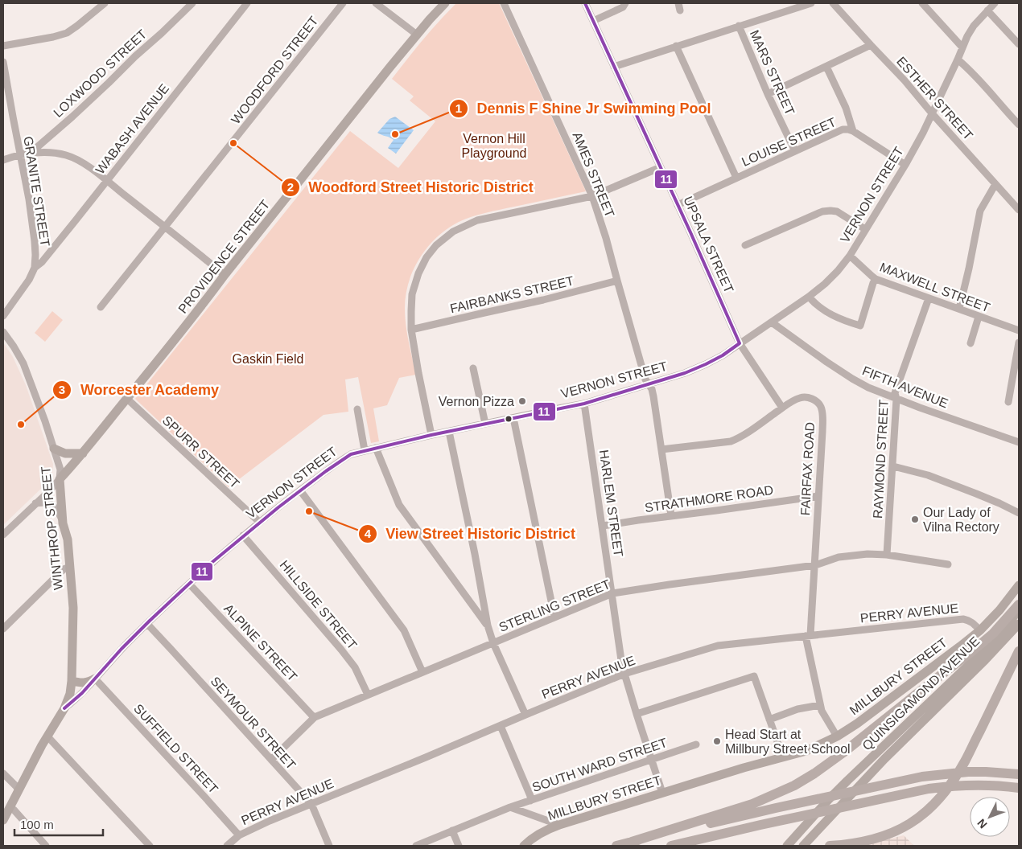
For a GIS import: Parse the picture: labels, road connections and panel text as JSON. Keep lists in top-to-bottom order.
{
  "streets": {
    "main road": [
      "PROVIDENCE STREET",
      "WINTHROP STREET",
      "MILLBURY STREET",
      "QUINSIGAMOND AVENUE"
    ],
    "street": [
      "WOODFORD STREET",
      "MARS STREET",
      "LOXWOOD STREET",
      "ESTHER STREET",
      "WABASH AVENUE",
      "LOUISE STREET",
      "AMES STREET",
      "GRANITE STREET",
      "VERNON STREET",
      "UPSALA STREET",
      "MAXWELL STREET",
      "FAIRBANKS STREET",
      "FIFTH AVENUE",
      "SPURR STREET",
      "RAYMOND STREET",
      "FAIRFAX ROAD",
      "STRATHMORE ROAD",
      "HARLEM STREET",
      "HILLSIDE STREET",
      "STERLING STREET",
      "PERRY AVENUE",
      "ALPINE STREET",
      "SEYMOUR STREET",
      "SUFFIELD STREET",
      "SOUTH WARD STREET"
    ]
  },
  "crossings": [
    ["MARS STREET", "LOUISE STREET"],
    ["LOXWOOD STREET", "GRANITE STREET"],
    ["ESTHER STREET", "VERNON STREET"],
    ["WABASH AVENUE", "GRANITE STREET"],
    ["LOUISE STREET", "VERNON STREET"],
    ["LOUISE STREET", "UPSALA STREET"],
    ["AMES STREET", "VERNON STREET"],
    ["AMES STREET", "FAIRBANKS STREET"],
    ["AMES STREET", "FAIRFAX ROAD"],
    ["AMES STREET", "STRATHMORE ROAD"],
    ["VERNON STREET", "UPSALA STREET"],
    ["VERNON STREET", "MAXWELL STREET"],
    ["VERNON STREET", "FIFTH AVENUE"],
    ["VERNON STREET", "SPURR STREET"],
    ["VERNON STREET", "HARLEM STREET"],
    ["VERNON STREET", "WINTHROP STREET"],
    ["VERNON STREET", "HILLSIDE STREET"],
    ["VERNON STREET", "ALPINE STREET"],
    ["VERNON STREET", "SEYMOUR STREET"],
    ["VERNON STREET", "SUFFIELD STREET"],
    ["UPSALA STREET", "FAIRFAX ROAD"],
    ["PROVIDENCE STREET", "SPURR STREET"],
    ["PROVIDENCE STREET", "WINTHROP STREET"],
    ["MAXWELL STREET", "RAYMOND STREET"],
    ["FIFTH AVENUE", "RAYMOND STREET"],
    ["RAYMOND STREET", "STERLING STREET"],
    ["FAIRFAX ROAD", "STRATHMORE ROAD"],
    ["FAIRFAX ROAD", "STERLING STREET"],
    ["FAIRFAX ROAD", "PERRY AVENUE"],
    ["FAIRFAX ROAD", "MILLBURY STREET"],
    ["STRATHMORE ROAD", "HARLEM STREET"],
    ["HARLEM STREET", "STERLING STREET"],
    ["HARLEM STREET", "PERRY AVENUE"],
    ["HARLEM STREET", "MILLBURY STREET"],
    ["HARLEM STREET", "SOUTH WARD STREET"],
    ["HILLSIDE STREET", "STERLING STREET"],
    ["STERLING STREET", "ALPINE STREET"],
    ["STERLING STREET", "SEYMOUR STREET"],
    ["PERRY AVENUE", "MILLBURY STREET"],
    ["PERRY AVENUE", "SEYMOUR STREET"],
    ["PERRY AVENUE", "SUFFIELD STREET"]
  ],
  "parks": ["Vernon Hill Playground", "Gaskin Field"],
  "places": [
    "Dennis F Shine Jr Swimming Pool",
    "Woodford Street Historic District",
    "Vernon Pizza",
    "Worcester Academy",
    "View Street Historic District",
    "Our Lady of Vilna Rectory",
    "Head Start at Millbury Street School"
  ],
  "lines": ["transit line 11"],
  "scale_bar": "100 m",
  "north": "bottom left"
}
